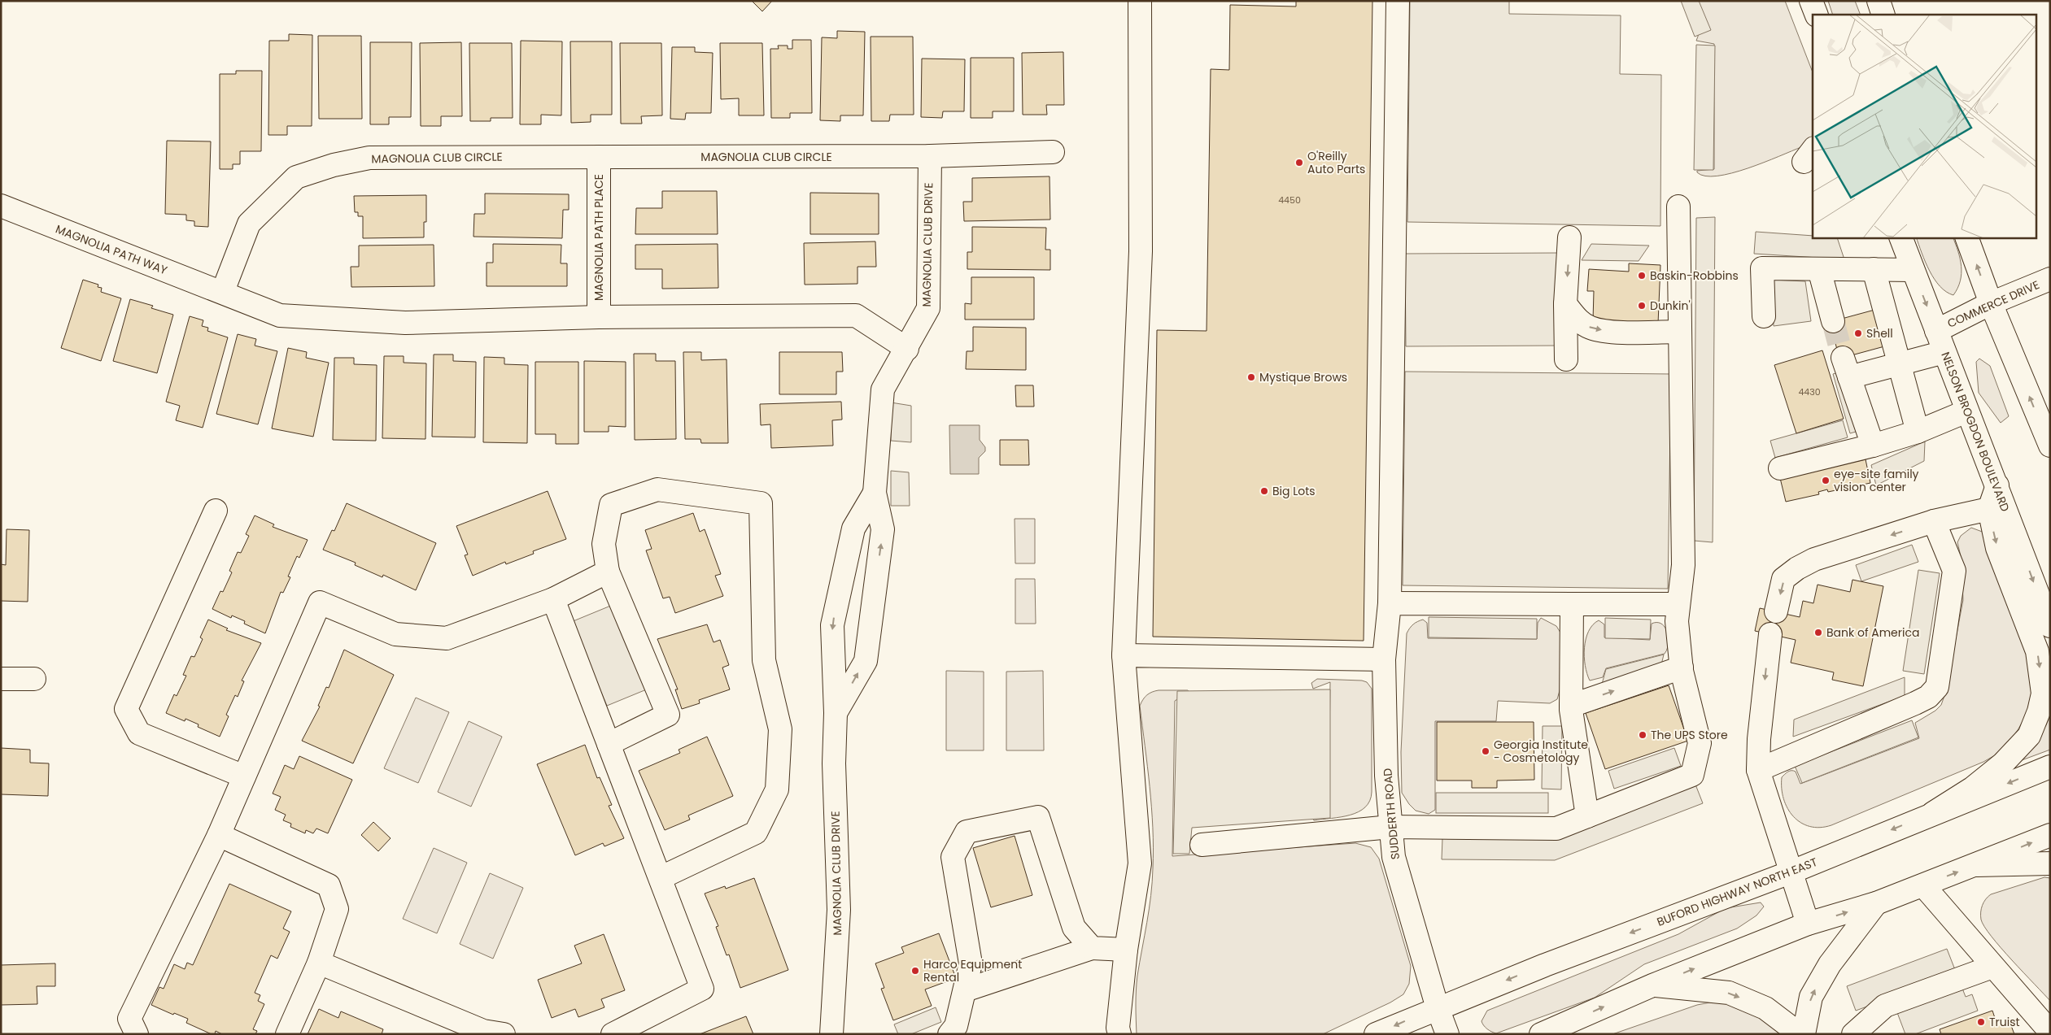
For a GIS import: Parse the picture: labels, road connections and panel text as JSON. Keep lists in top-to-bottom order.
{
  "streets": {
    "main road": [
      "MAGNOLIA CLUB CIRCLE",
      "MAGNOLIA PATH PLACE",
      "MAGNOLIA CLUB DRIVE",
      "MAGNOLIA PATH WAY",
      "COMMERCE DRIVE",
      "NELSON BROGDON BOULEVARD",
      "SUDDERTH ROAD",
      "BUFORD HIGHWAY NORTH EAST"
    ]
  },
  "crossings": [
    ["MAGNOLIA CLUB CIRCLE", "MAGNOLIA PATH PLACE"],
    ["MAGNOLIA CLUB CIRCLE", "MAGNOLIA CLUB DRIVE"],
    ["MAGNOLIA CLUB CIRCLE", "MAGNOLIA PATH WAY"],
    ["COMMERCE DRIVE", "NELSON BROGDON BOULEVARD"],
    ["SUDDERTH ROAD", "BUFORD HIGHWAY NORTH EAST"]
  ],
  "places": [
    "O'Reilly Auto Parts",
    "Baskin-Robbins",
    "Dunkin'",
    "Shell",
    "Mystique Brows",
    "eye-site family vision center",
    "Big Lots",
    "Bank of America",
    "The UPS Store",
    "Georgia Institute - Cosmetology",
    "Harco Equipment Rental",
    "Truist"
  ],
  "house_numbers": ["4450", "4430"]
}
